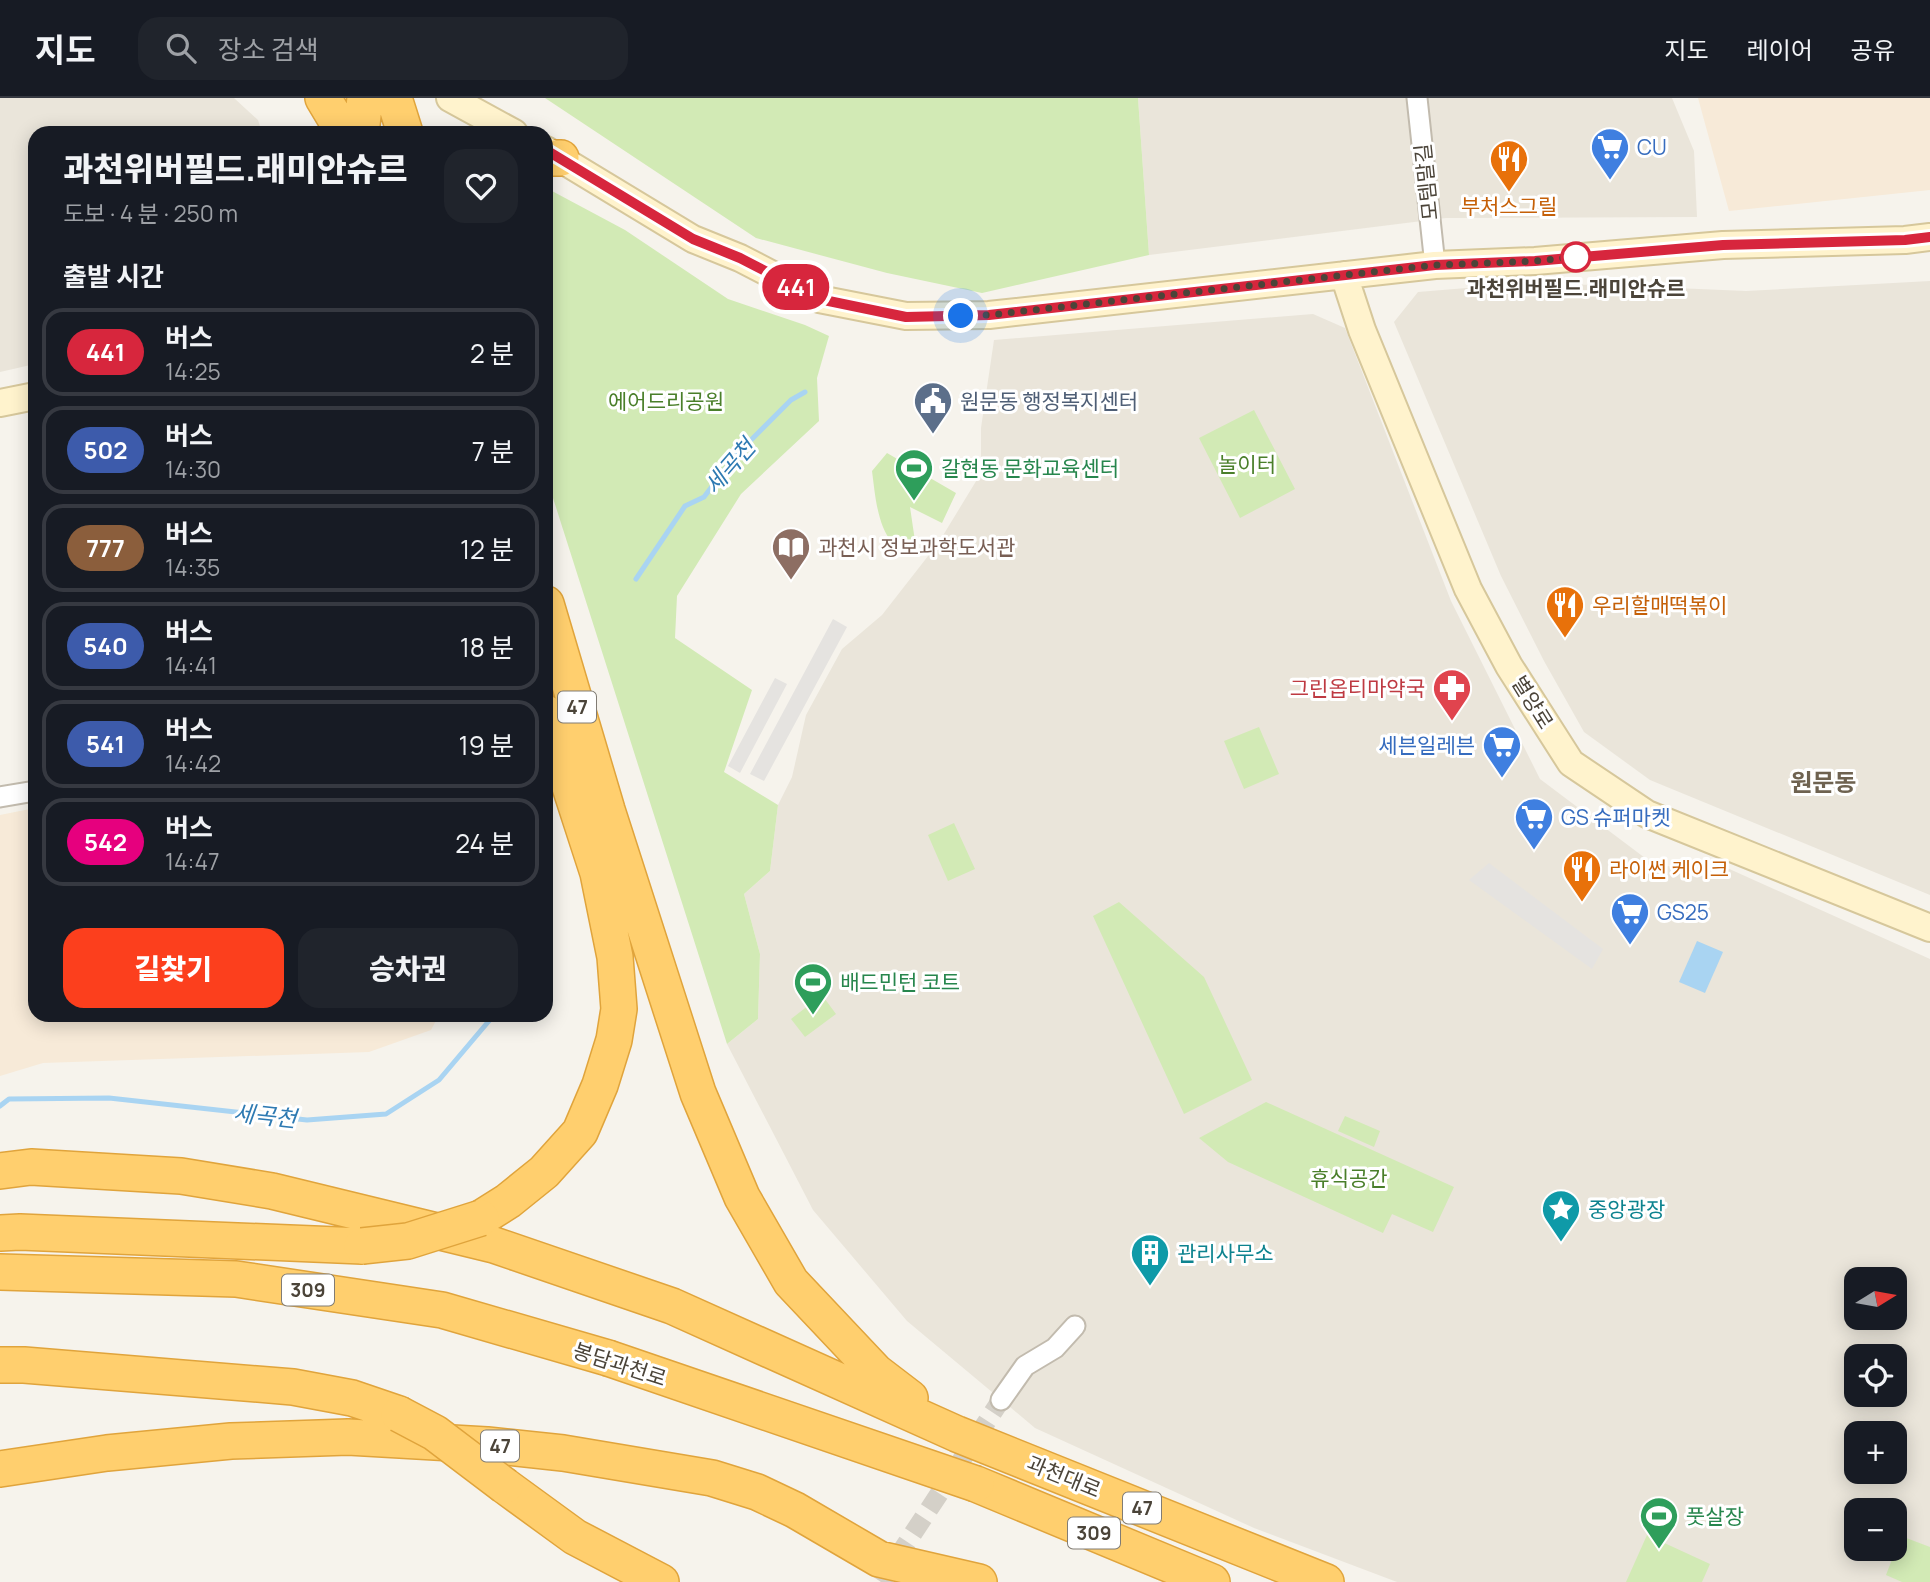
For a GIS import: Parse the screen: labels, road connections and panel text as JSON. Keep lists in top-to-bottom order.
{
  "streets": {
    "highway": [
      "47",
      "309",
      "봉담과천로",
      "과천대로"
    ],
    "street": ["모템말길", "별양로"]
  },
  "crossings": [
    ["47", "과천대로"]
  ],
  "districts": ["원문동"],
  "water": ["세곡천"],
  "parks": ["에어드리공원", "놀이터", "휴식공간"],
  "places": {
    "supermarket": [
      "CU",
      "세븐일레븐",
      "GS 슈퍼마켓",
      "GS25"
    ],
    "restaurant": ["부처스그릴", "우리할매떡볶이", "라이썬 케이크"],
    "other": ["과천위버필드.래미안슈르"],
    "public building": ["원문동 행정복지센터"],
    "sports": ["갈현동 문화교육센터", "배드민턴 코트", "풋살장"],
    "library": ["과천시 정보과학도서관"],
    "pharmacy": ["그린옵티마약국"],
    "place": ["중앙광장"],
    "building": ["관리사무소"]
  },
  "lines": ["bus line 441"],
  "north": "right",
  "page": {
    "header": "지도",
    "search": "장소 검색",
    "nav": ["지도", "레이어", "공유"],
    "on_map": "441",
    "heading": [
      ["과천위버필드.래미안슈르", "도보 · 4 분 · 250 m"],
      "출발 시간"
    ],
    "list": [
      {
        "mark": "441",
        "name": "버스",
        "note": "14:25",
        "value": "2 분"
      },
      {
        "mark": "502",
        "name": "버스",
        "note": "14:30",
        "value": "7 분"
      },
      {
        "mark": "777",
        "name": "버스",
        "note": "14:35",
        "value": "12 분"
      },
      {
        "mark": "540",
        "name": "버스",
        "note": "14:41",
        "value": "18 분"
      },
      {
        "mark": "541",
        "name": "버스",
        "note": "14:42",
        "value": "19 분"
      },
      {
        "mark": "542",
        "name": "버스",
        "note": "14:47",
        "value": "24 분"
      }
    ],
    "buttons": ["길찾기", "승차권"],
    "map_buttons": ["+", "−"]
  }
}
